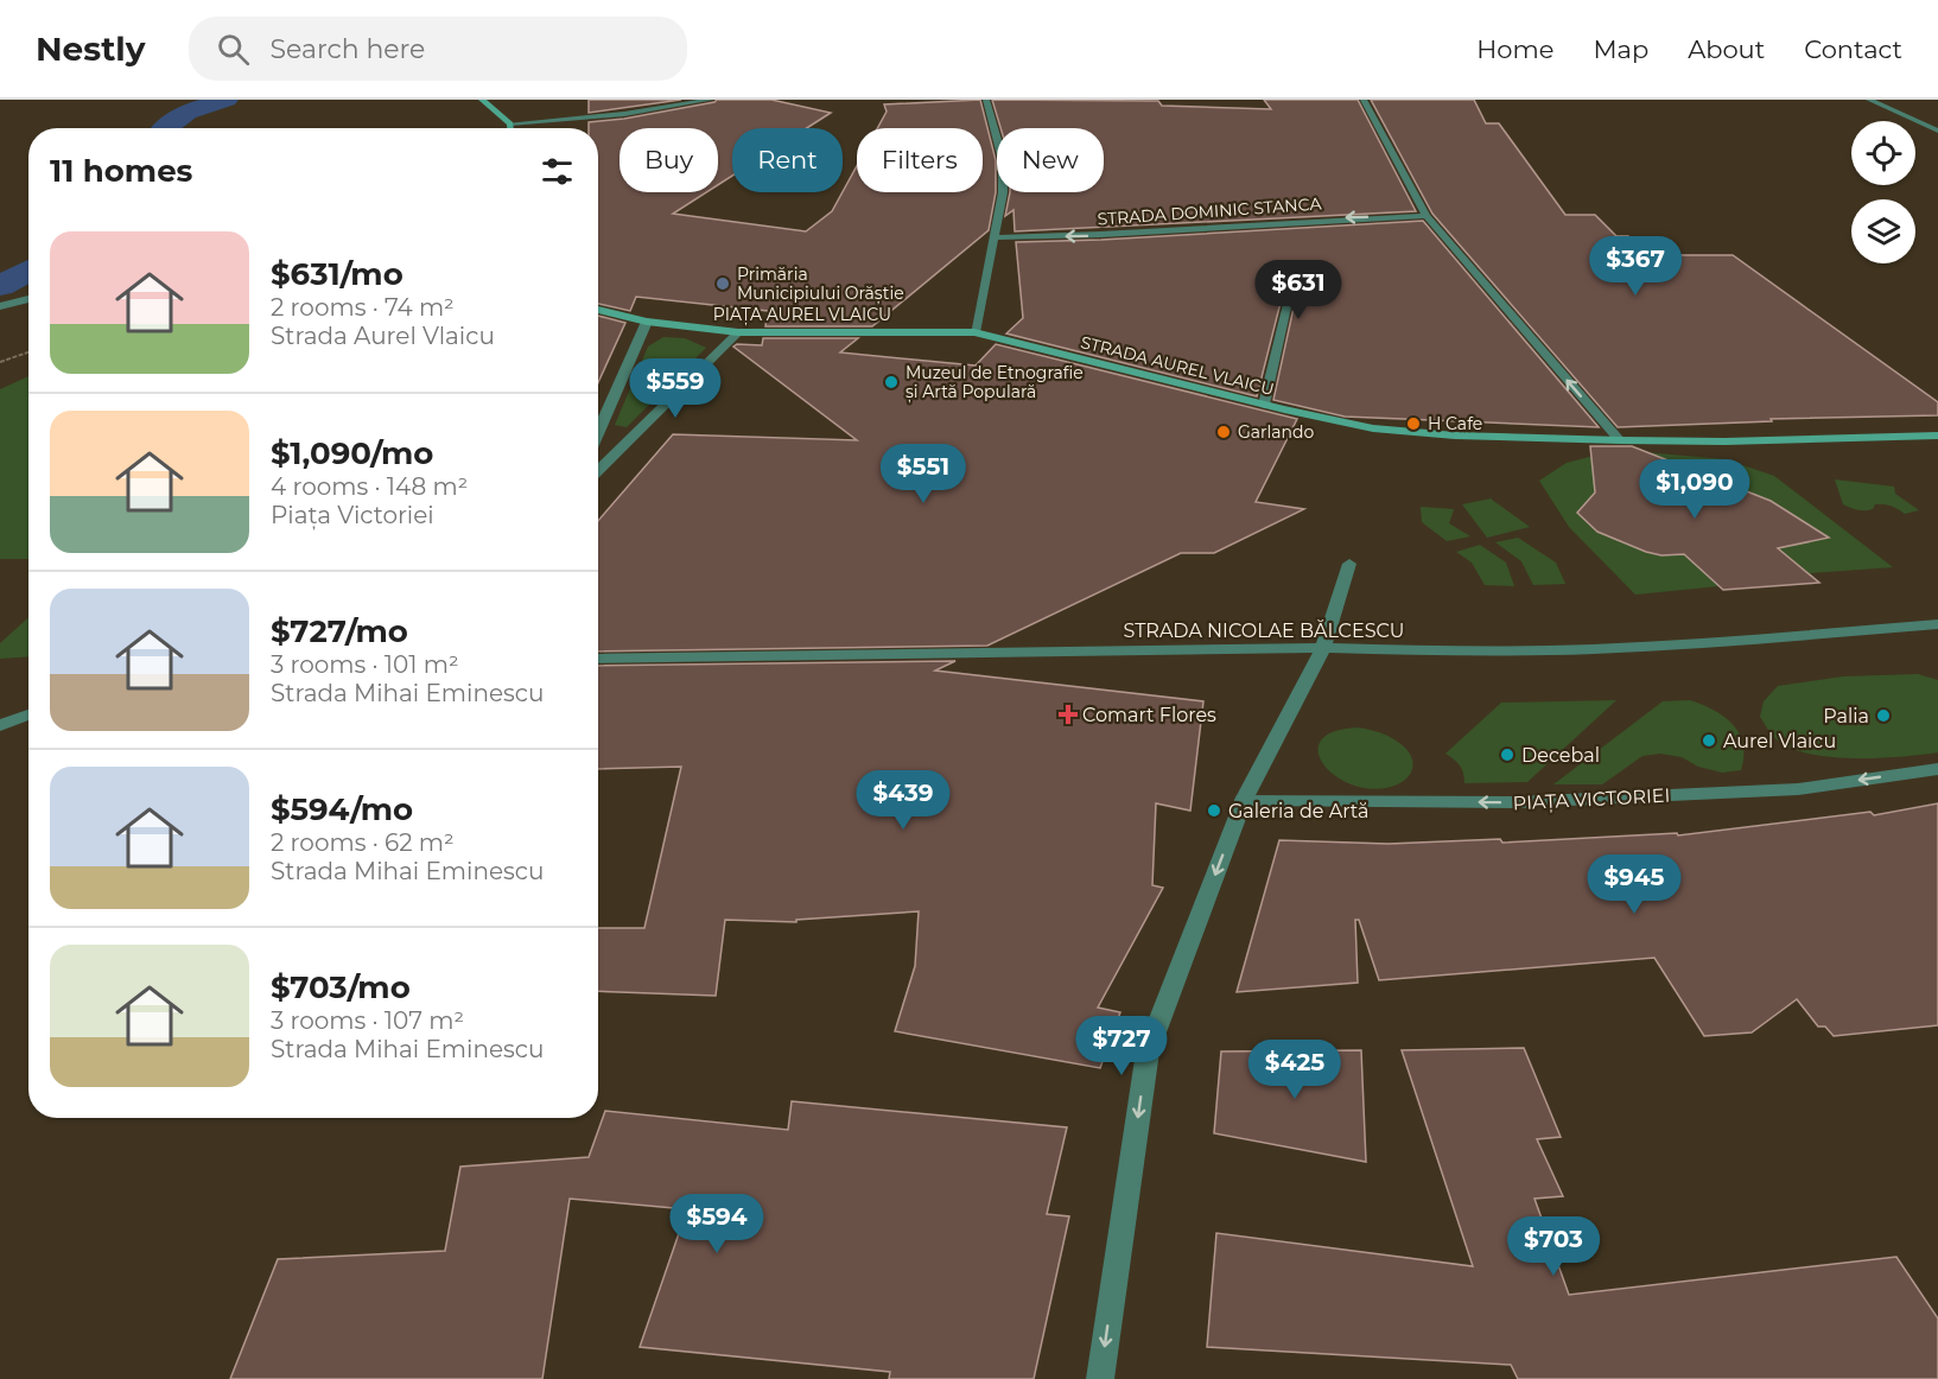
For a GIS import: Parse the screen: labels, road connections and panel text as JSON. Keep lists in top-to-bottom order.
{
  "streets": {
    "main road": ["PIAȚA AUREL VLAICU", "STRADA AUREL VLAICU"],
    "street": ["STRADA DOMINIC STANCA", "STRADA NICOLAE BĂLCESCU", "PIAȚA VICTORIEI"]
  },
  "crossings": [
    ["PIAȚA AUREL VLAICU", "STRADA AUREL VLAICU"]
  ],
  "one_way": ["STRADA DOMINIC STANCA", "PIAȚA VICTORIEI"],
  "places": {
    "other": [
      "Primăria Municipiului Orăștie",
      "Muzeul de Etnografie și Artă Populară",
      "H Cafe",
      "Garlando",
      "Palia",
      "Aurel Vlaicu",
      "Decebal",
      "Galeria de Artă"
    ],
    "health": ["Comart Flores"]
  },
  "page": {
    "header": "Nestly",
    "search": "Search here",
    "nav": [
      "Home",
      "Map",
      "About",
      "Contact"
    ],
    "chip": [
      "Buy",
      "Rent",
      "Filters",
      "New"
    ],
    "heading": "11 homes",
    "list": [
      {
        "name": "$631/mo",
        "note": "2 rooms · 74 m² · Strada Aurel Vlaicu"
      },
      {
        "name": "$1,090/mo",
        "note": "4 rooms · 148 m² · Piața Victoriei"
      },
      {
        "name": "$727/mo",
        "note": "3 rooms · 101 m² · Strada Mihai Eminescu"
      },
      {
        "name": "$594/mo",
        "note": "2 rooms · 62 m² · Strada Mihai Eminescu"
      },
      {
        "name": "$703/mo",
        "note": "3 rooms · 107 m² · Strada Mihai Eminescu"
      }
    ],
    "price": [
      "$367",
      "$631",
      "$559",
      "$551",
      "$1,090",
      "$439",
      "$945",
      "$727",
      "$425",
      "$594",
      "$703"
    ]
  }
}
